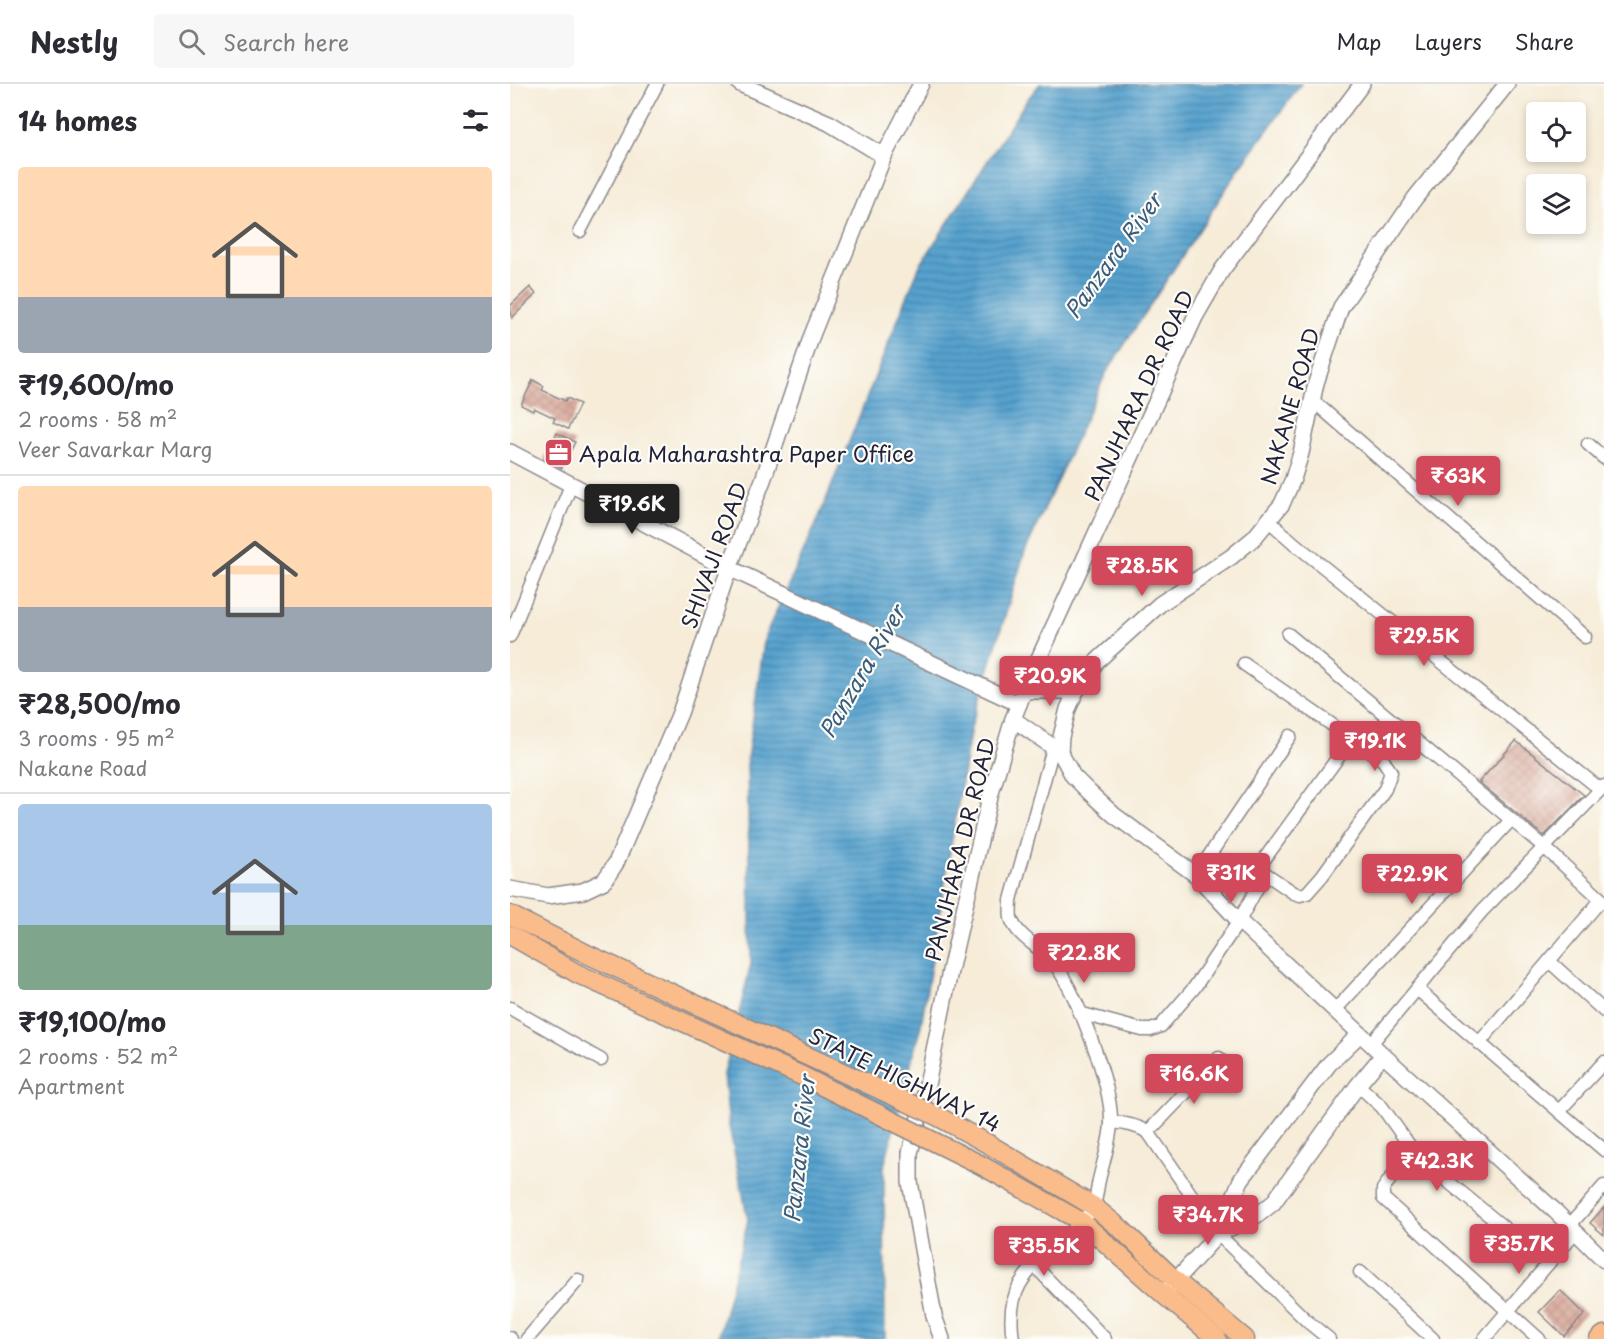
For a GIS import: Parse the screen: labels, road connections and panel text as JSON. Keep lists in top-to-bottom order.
{
  "streets": {
    "main road": ["STATE HIGHWAY 14"],
    "street": ["PANJHARA DR ROAD", "NAKANE ROAD", "SHIVAJI ROAD"]
  },
  "water": ["Panzara River"],
  "places": {
    "office": ["Apala Maharashtra Paper Office"]
  },
  "page": {
    "header": "Nestly",
    "search": "Search here",
    "nav": ["Map", "Layers", "Share"],
    "heading": "14 homes",
    "list": [
      {
        "name": "₹19,600/mo",
        "note": "2 rooms · 58 m² · Veer Savarkar Marg"
      },
      {
        "name": "₹28,500/mo",
        "note": "3 rooms · 95 m² · Nakane Road"
      },
      {
        "name": "₹19,100/mo",
        "note": "2 rooms · 52 m² · Apartment"
      }
    ],
    "price": [
      "₹63K",
      "₹19.6K",
      "₹28.5K",
      "₹29.5K",
      "₹20.9K",
      "₹19.1K",
      "₹31K",
      "₹22.9K",
      "₹22.8K",
      "₹16.6K",
      "₹42.3K",
      "₹34.7K",
      "₹35.7K",
      "₹35.5K"
    ]
  }
}
